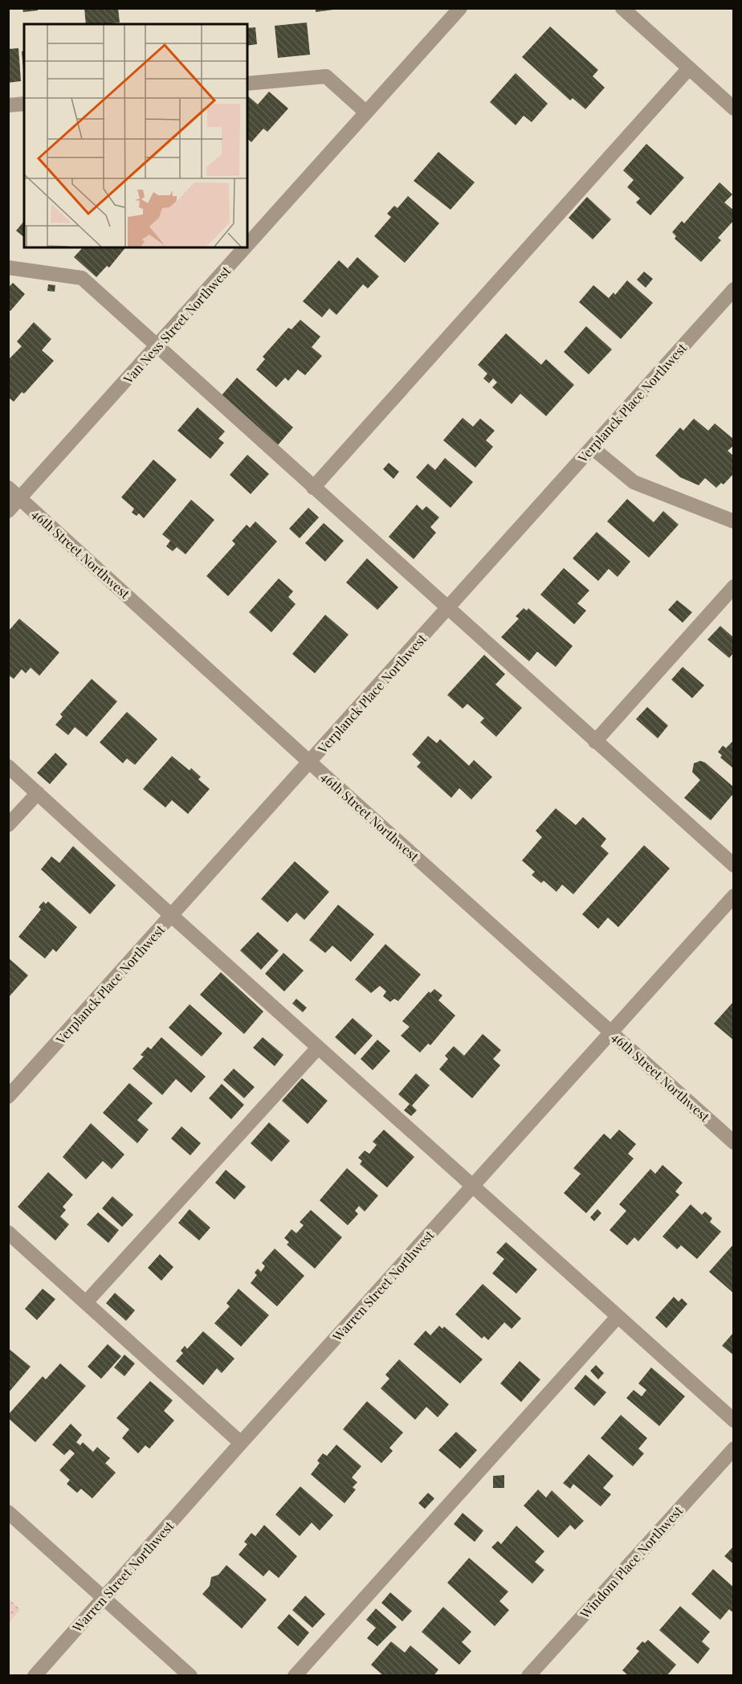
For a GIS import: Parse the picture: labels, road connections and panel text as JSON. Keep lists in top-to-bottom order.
{
  "streets": {
    "street": [
      "Van Ness Street Northwest",
      "Verplanck Place Northwest",
      "46th Street Northwest",
      "Warren Street Northwest",
      "Windom Place Northwest"
    ]
  },
  "crossings": [
    ["Van Ness Street Northwest", "46th Street Northwest"],
    ["Verplanck Place Northwest", "46th Street Northwest"],
    ["46th Street Northwest", "Warren Street Northwest"]
  ]
}
